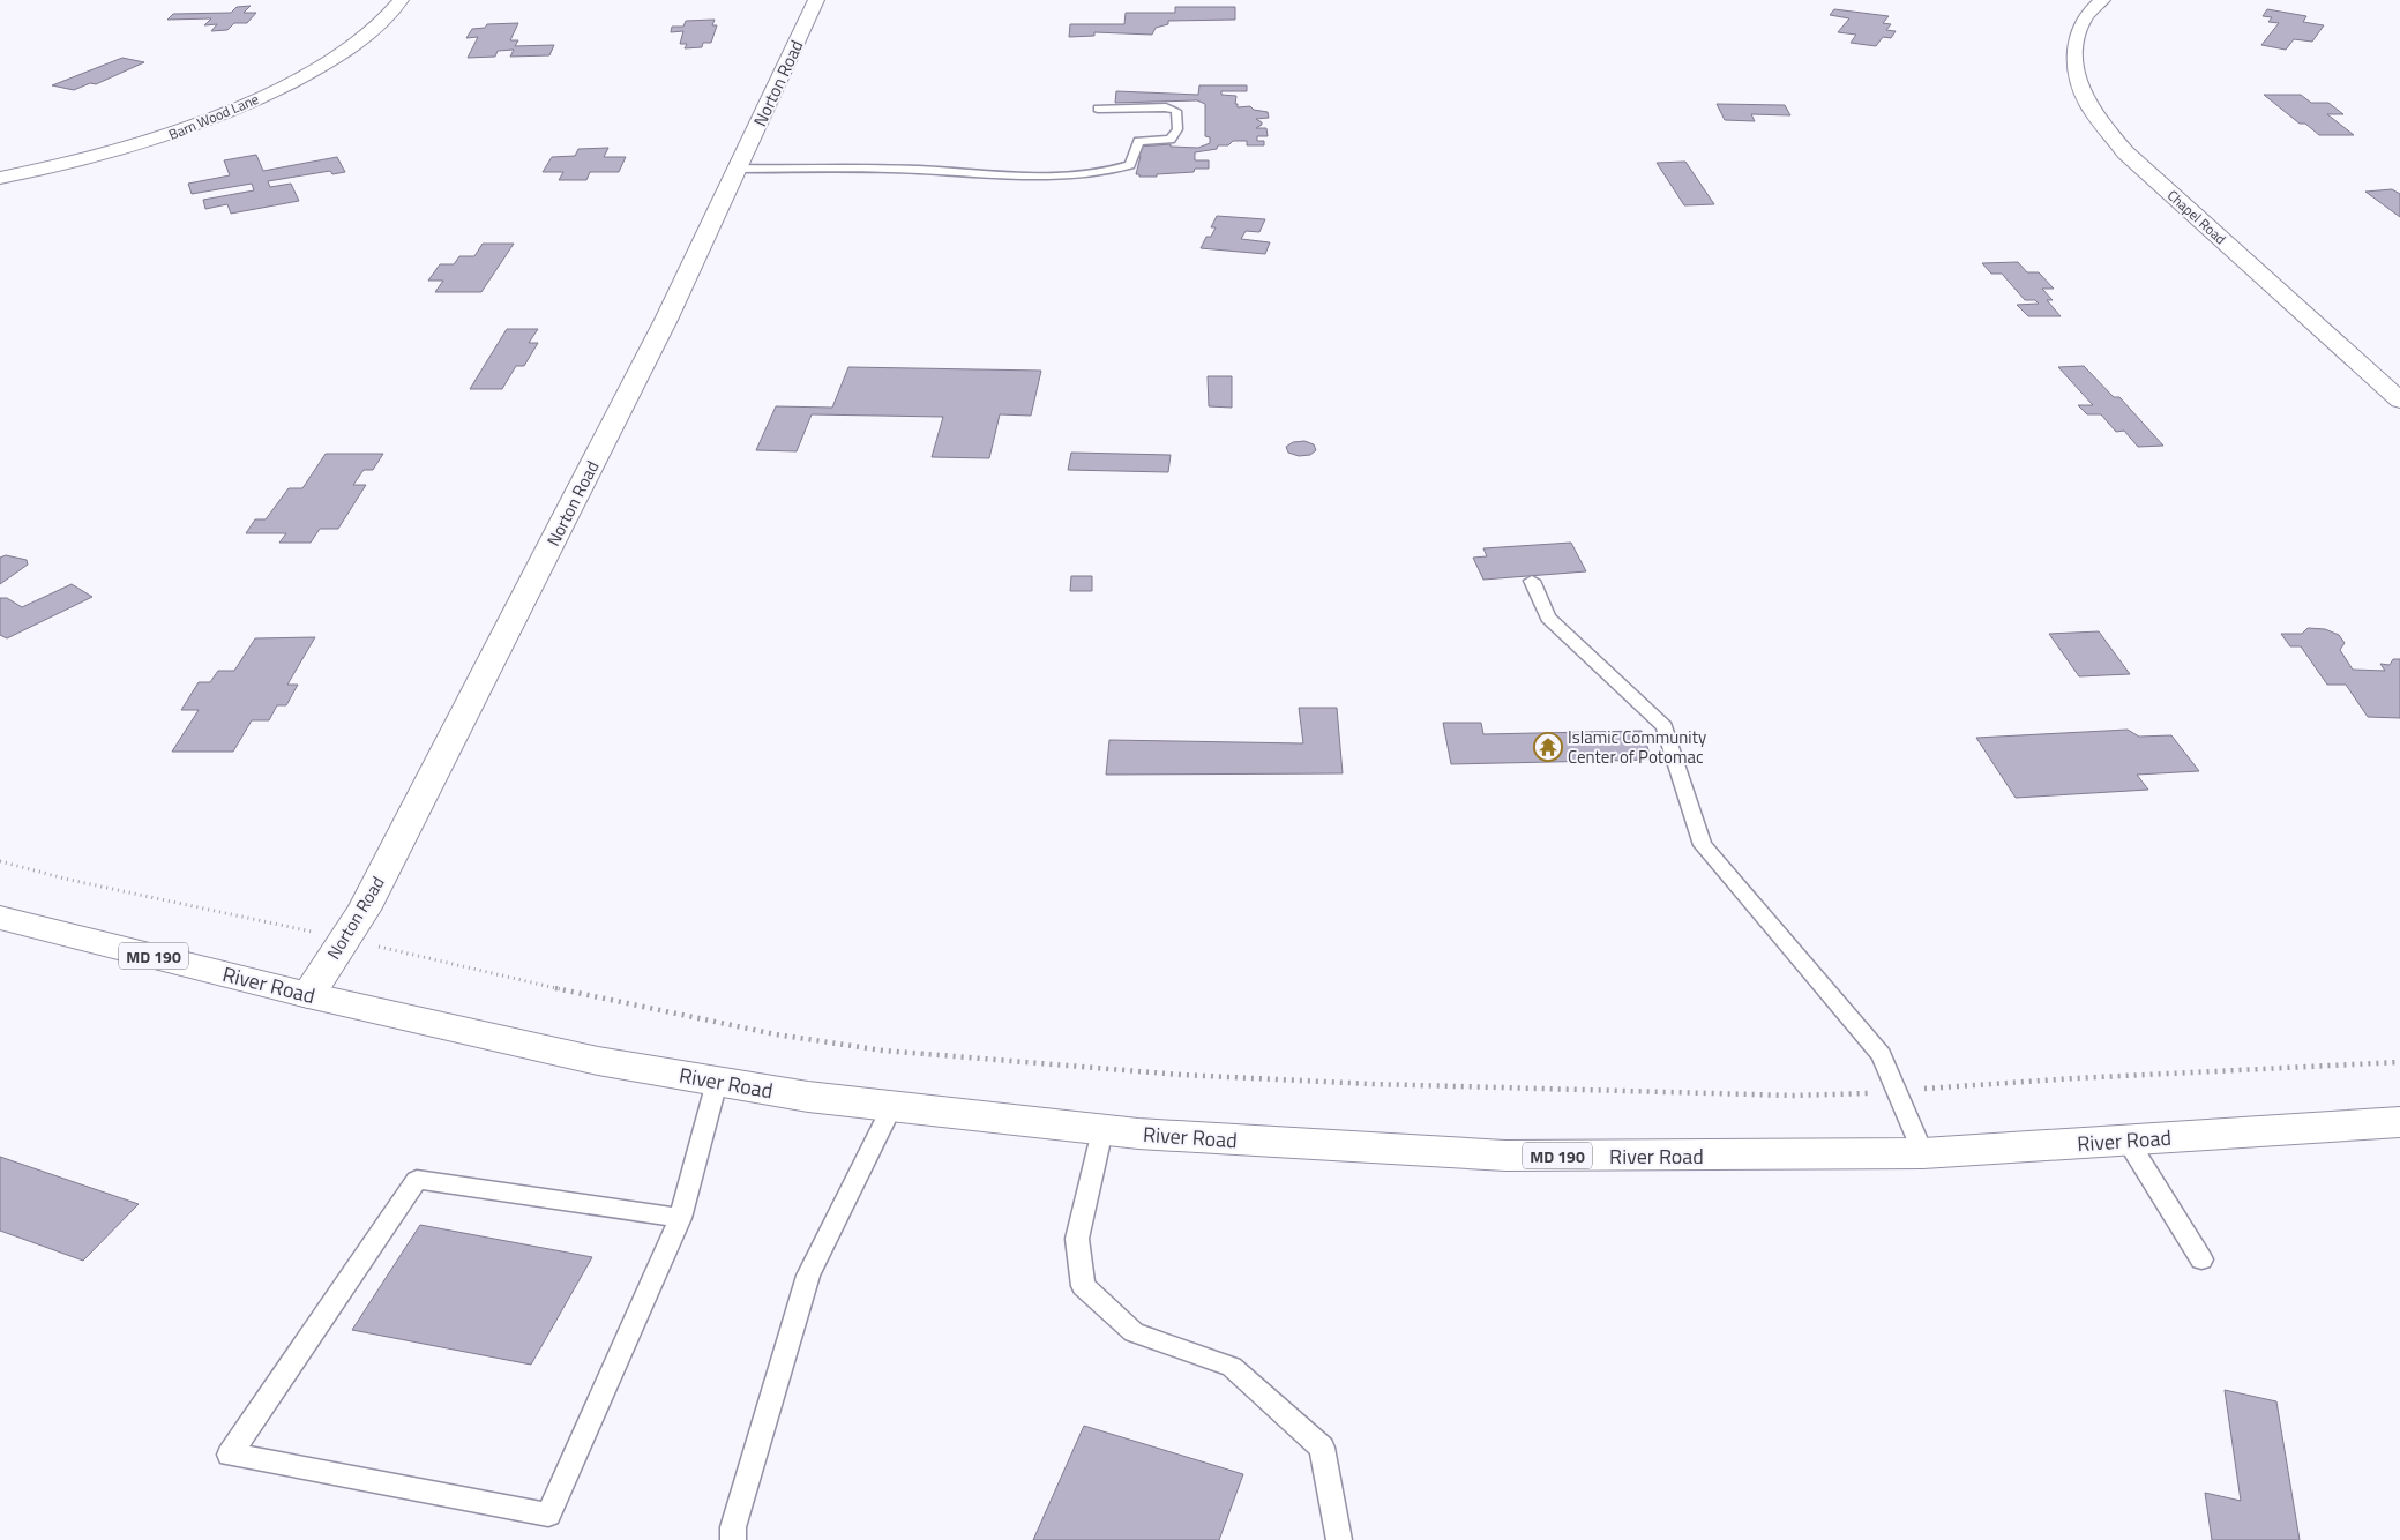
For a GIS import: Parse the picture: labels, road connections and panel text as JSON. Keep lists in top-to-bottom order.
{
  "streets": {
    "street": [
      "Norton Road",
      "Barn Wood Lane",
      "Chapel Road",
      "MD 190",
      "River Road"
    ]
  },
  "crossings": [
    ["Norton Road", "River Road"]
  ],
  "places": {
    "temple": ["Islamic Community Center of Potomac"]
  }
}
